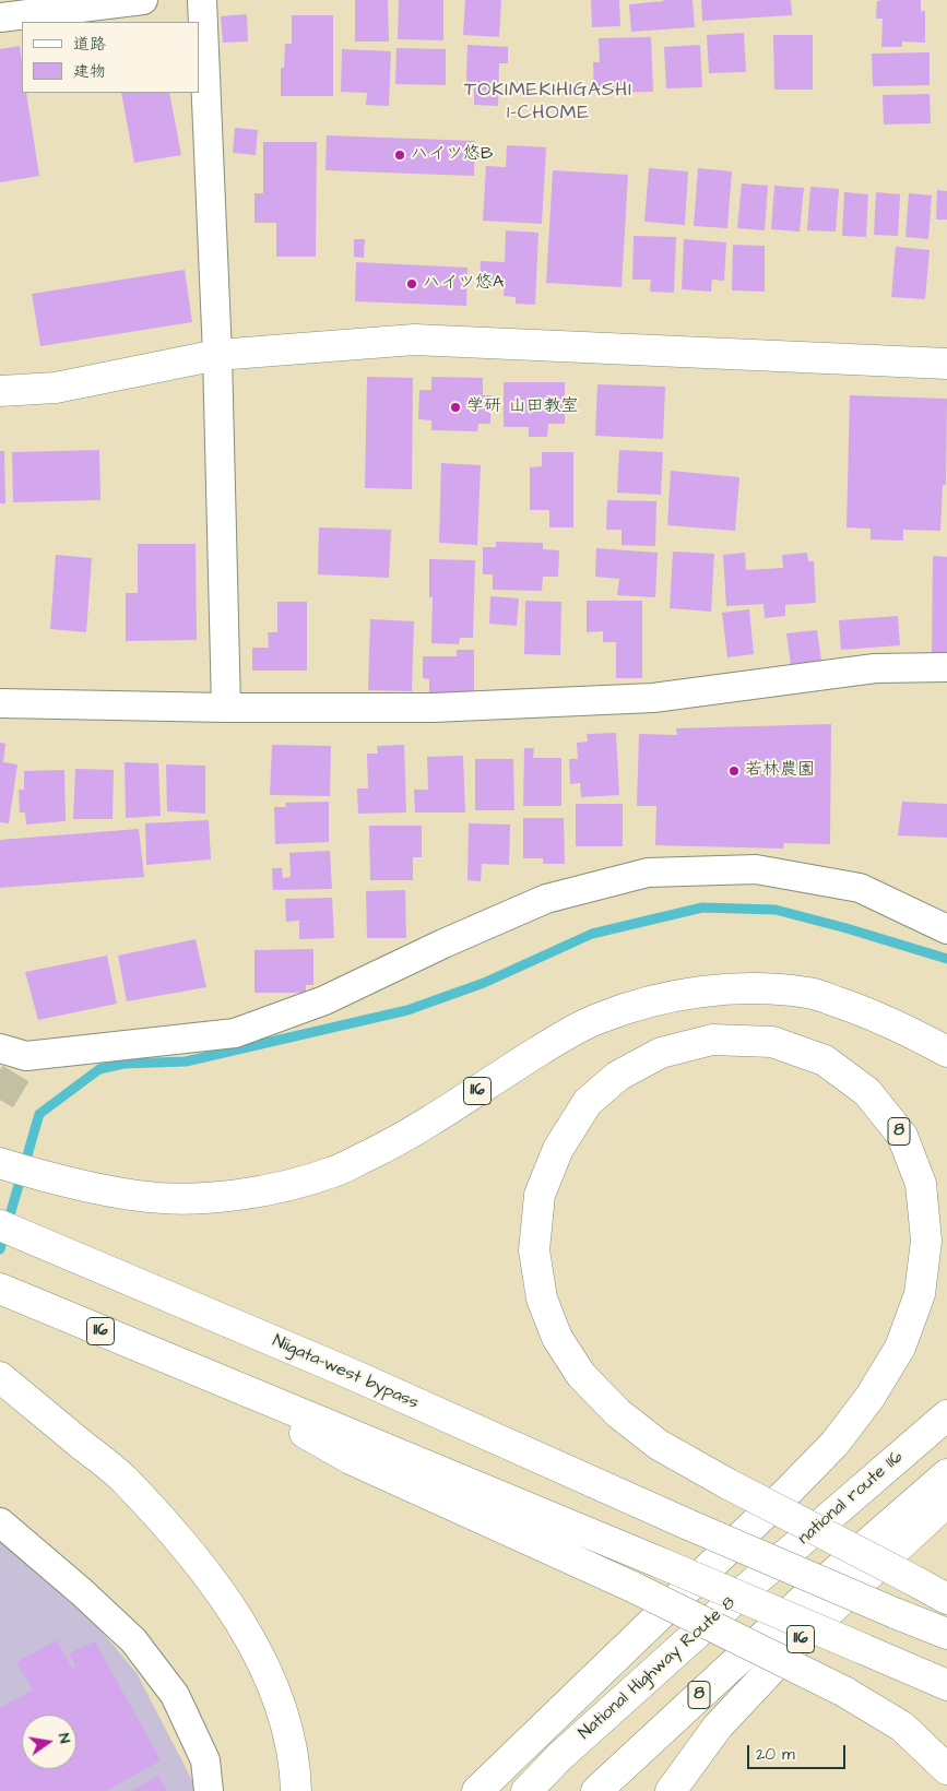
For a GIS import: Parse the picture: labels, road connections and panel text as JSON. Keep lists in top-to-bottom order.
{
  "streets": {
    "main road": [
      "116",
      "8",
      "Niigata-west bypass",
      "national route 116",
      "National Highway Route 8"
    ]
  },
  "crossings": [
    ["116", "8"],
    ["116", "national route 116"],
    ["116", "National Highway Route 8"],
    ["national route 116", "National Highway Route 8"]
  ],
  "districts": ["TOKIMEKIHIGASHI 1-CHOME"],
  "places": [
    "ハイツ悠B",
    "ハイツ悠A",
    "学研 山田教室",
    "若林農園"
  ],
  "legend": ["道路", "建物"],
  "scale_bar": "20 m",
  "north": "right"
}
